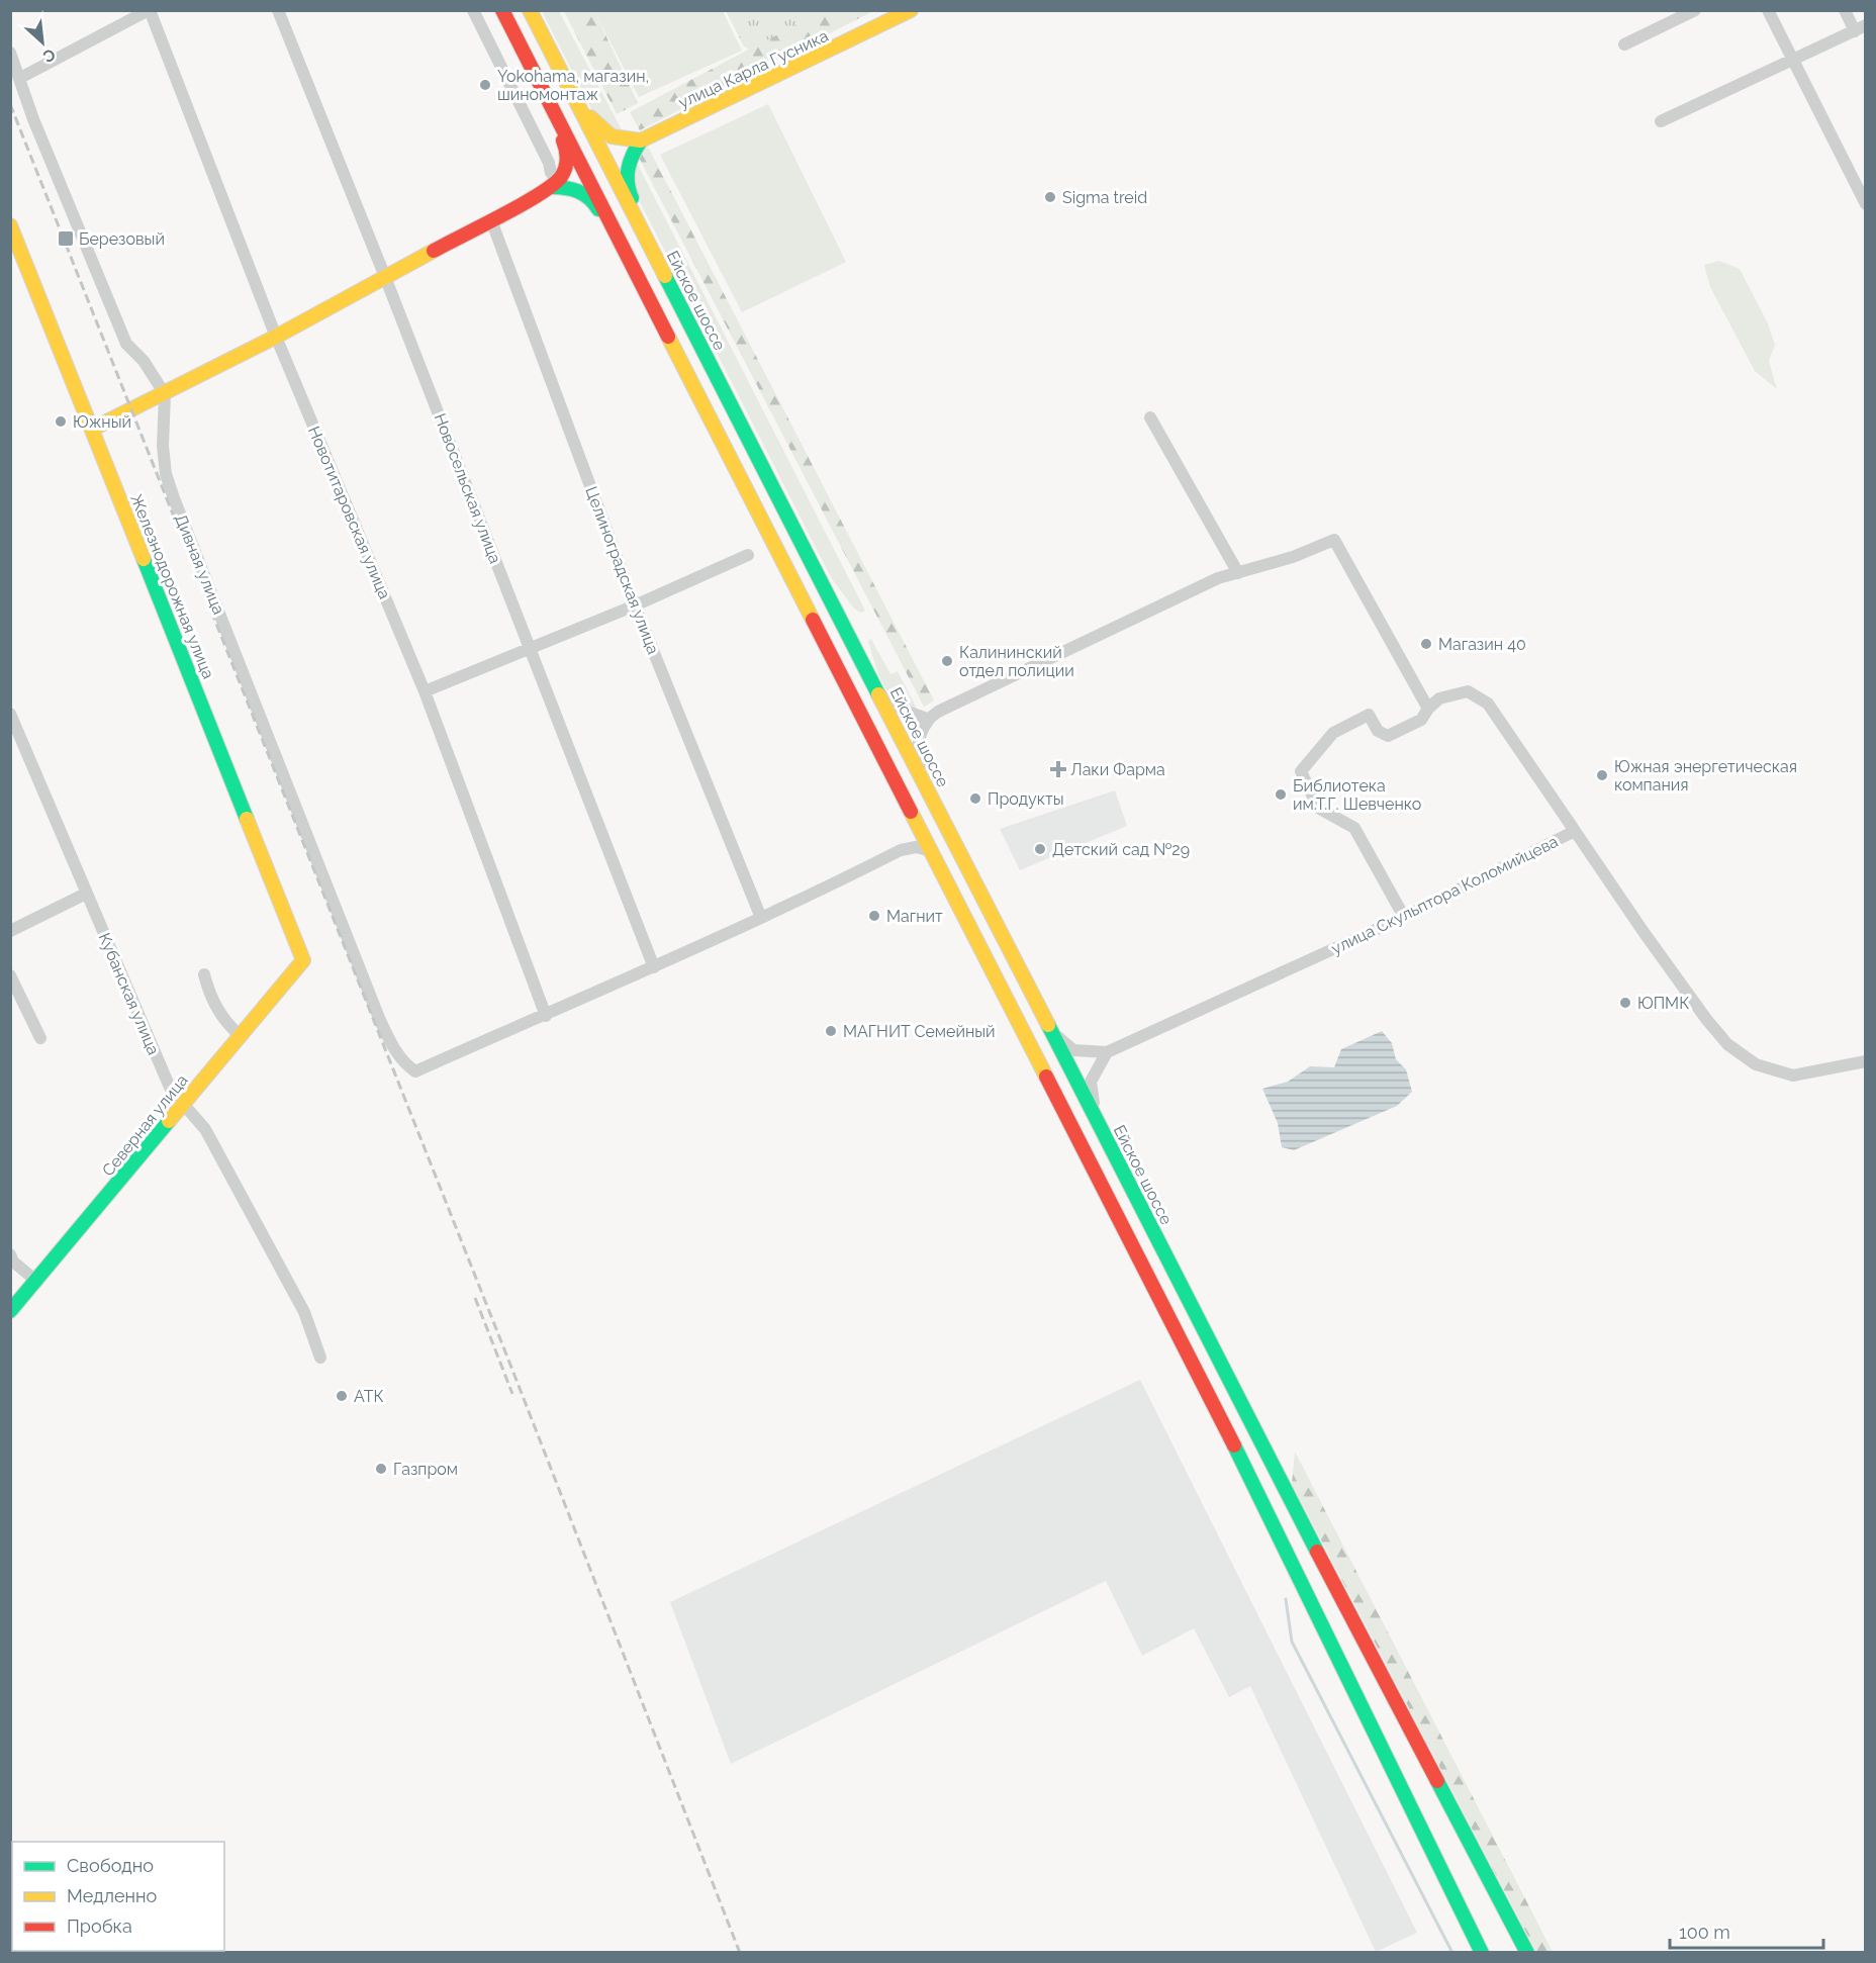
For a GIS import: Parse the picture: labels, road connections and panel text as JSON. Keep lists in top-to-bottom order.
{
  "streets": {
    "main road": [
      "улица Карла Гусника",
      "Ейское шоссе",
      "Железнодорожная улица",
      "Северная улица"
    ],
    "street": [
      "Новосельская улица",
      "Новотитаровская улица",
      "Дивная улица",
      "Целиноградская улица",
      "улица Скульптора Коломийцева",
      "Кубанская улица"
    ]
  },
  "crossings": [
    ["Новотитаровская улица", "Дивная улица"],
    ["Железнодорожная улица", "Северная улица"],
    ["Кубанская улица", "Северная улица"]
  ],
  "places": {
    "other": [
      "Yokohama, магазин, шиномонтаж",
      "Sigma treid",
      "Южный",
      "Магазин 40",
      "Калининский отдел полиции",
      "Южная энергетическая компания",
      "Библиотека им.Т.Г. Шевченко",
      "Продукты",
      "Детский сад №29",
      "Магнит",
      "ЮПМК",
      "МАГНИТ Семейный",
      "АТК",
      "Газпром"
    ],
    "transit": ["Березовый"],
    "health": ["Лаки Фарма"]
  },
  "legend": ["Свободно", "Медленно", "Пробка"],
  "scale_bar": "100 m",
  "north": "bottom right"
}
